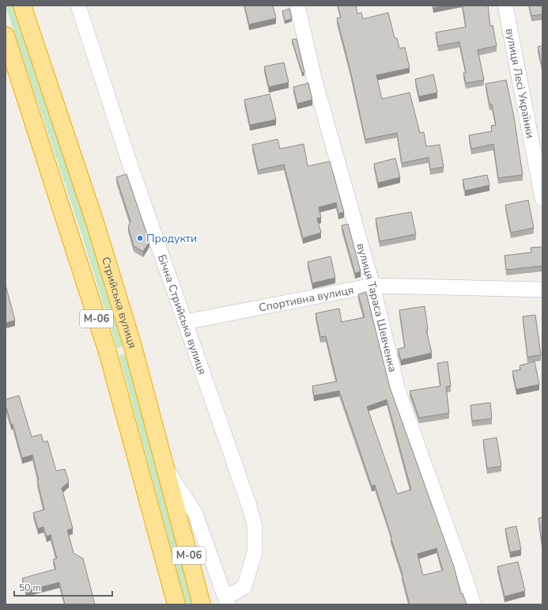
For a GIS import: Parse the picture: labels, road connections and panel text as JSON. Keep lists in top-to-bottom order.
{
  "streets": {
    "highway": ["Стрийська вулиця", "М-06"],
    "street": [
      "вулиця Лесі Українки",
      "Спортивна вулиця",
      "вулиця Тараса Шевченка",
      "Бічна Стрийська вулиця"
    ]
  },
  "crossings": [
    ["Спортивна вулиця", "вулиця Тараса Шевченка"],
    ["Спортивна вулиця", "Бічна Стрийська вулиця"]
  ],
  "places": ["Продукти"],
  "scale_bar": "50 m"
}
